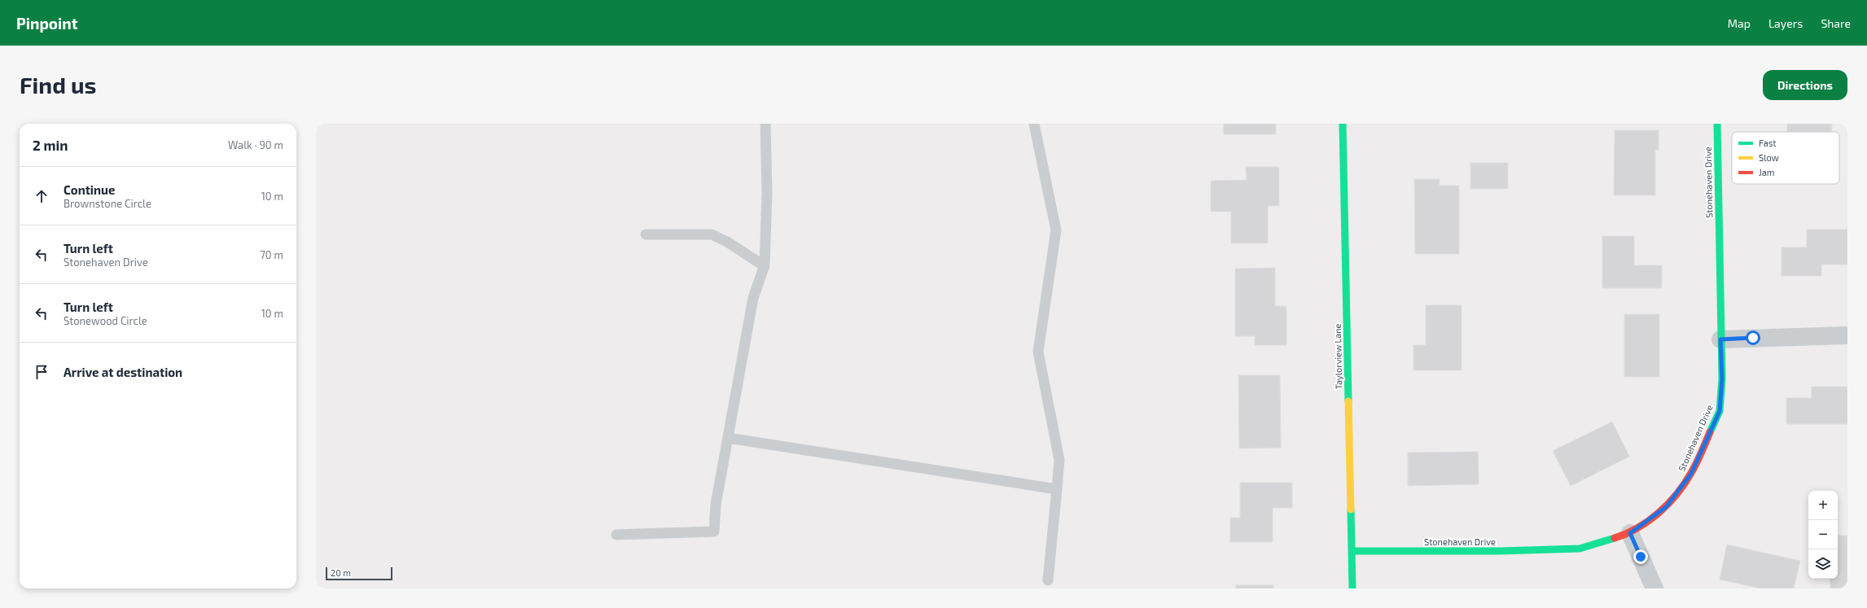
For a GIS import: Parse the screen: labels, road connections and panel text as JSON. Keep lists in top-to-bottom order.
{
  "streets": {
    "street": ["Stonehaven Drive", "Taylorview Lane"]
  },
  "crossings": [
    ["Stonehaven Drive", "Taylorview Lane"]
  ],
  "legend": ["Fast", "Slow", "Jam"],
  "scale_bar": "20 m",
  "page": {
    "header": "Pinpoint",
    "nav": ["Map", "Layers", "Share"],
    "buttons": "Directions",
    "title": "Find us",
    "heading": ["2 min", "Walk · 90 m"],
    "list": [
      ["Continue", "Brownstone Circle", "10 m"],
      ["Turn left", "Stonehaven Drive", "70 m"],
      ["Turn left", "Stonewood Circle", "10 m"],
      "Arrive at destination"
    ],
    "map_buttons": ["+", "−"],
    "scale": "20 m"
  }
}
